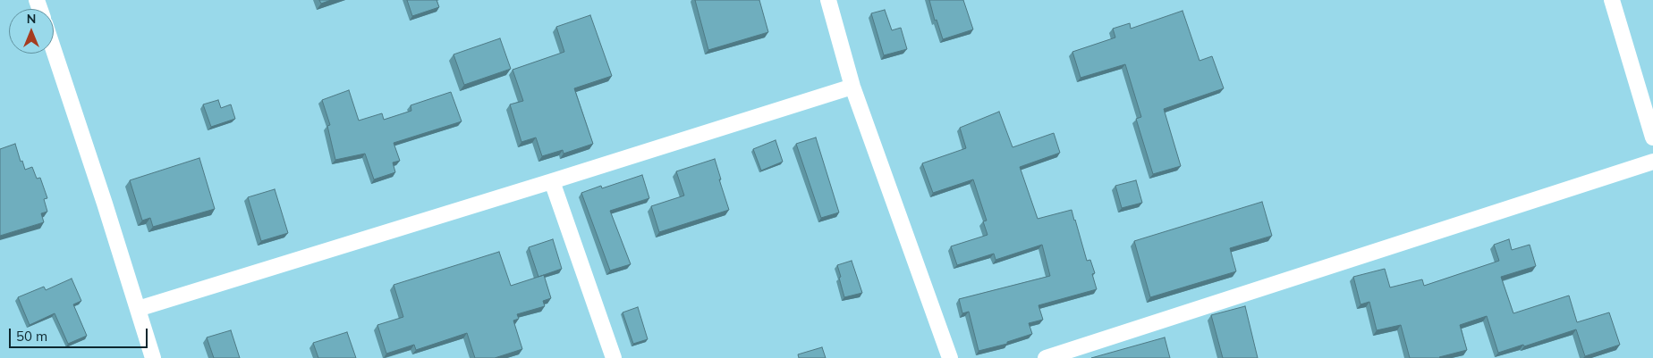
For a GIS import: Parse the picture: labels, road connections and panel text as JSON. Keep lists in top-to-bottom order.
{
  "scale_bar": "50 m",
  "north": "top"
}
